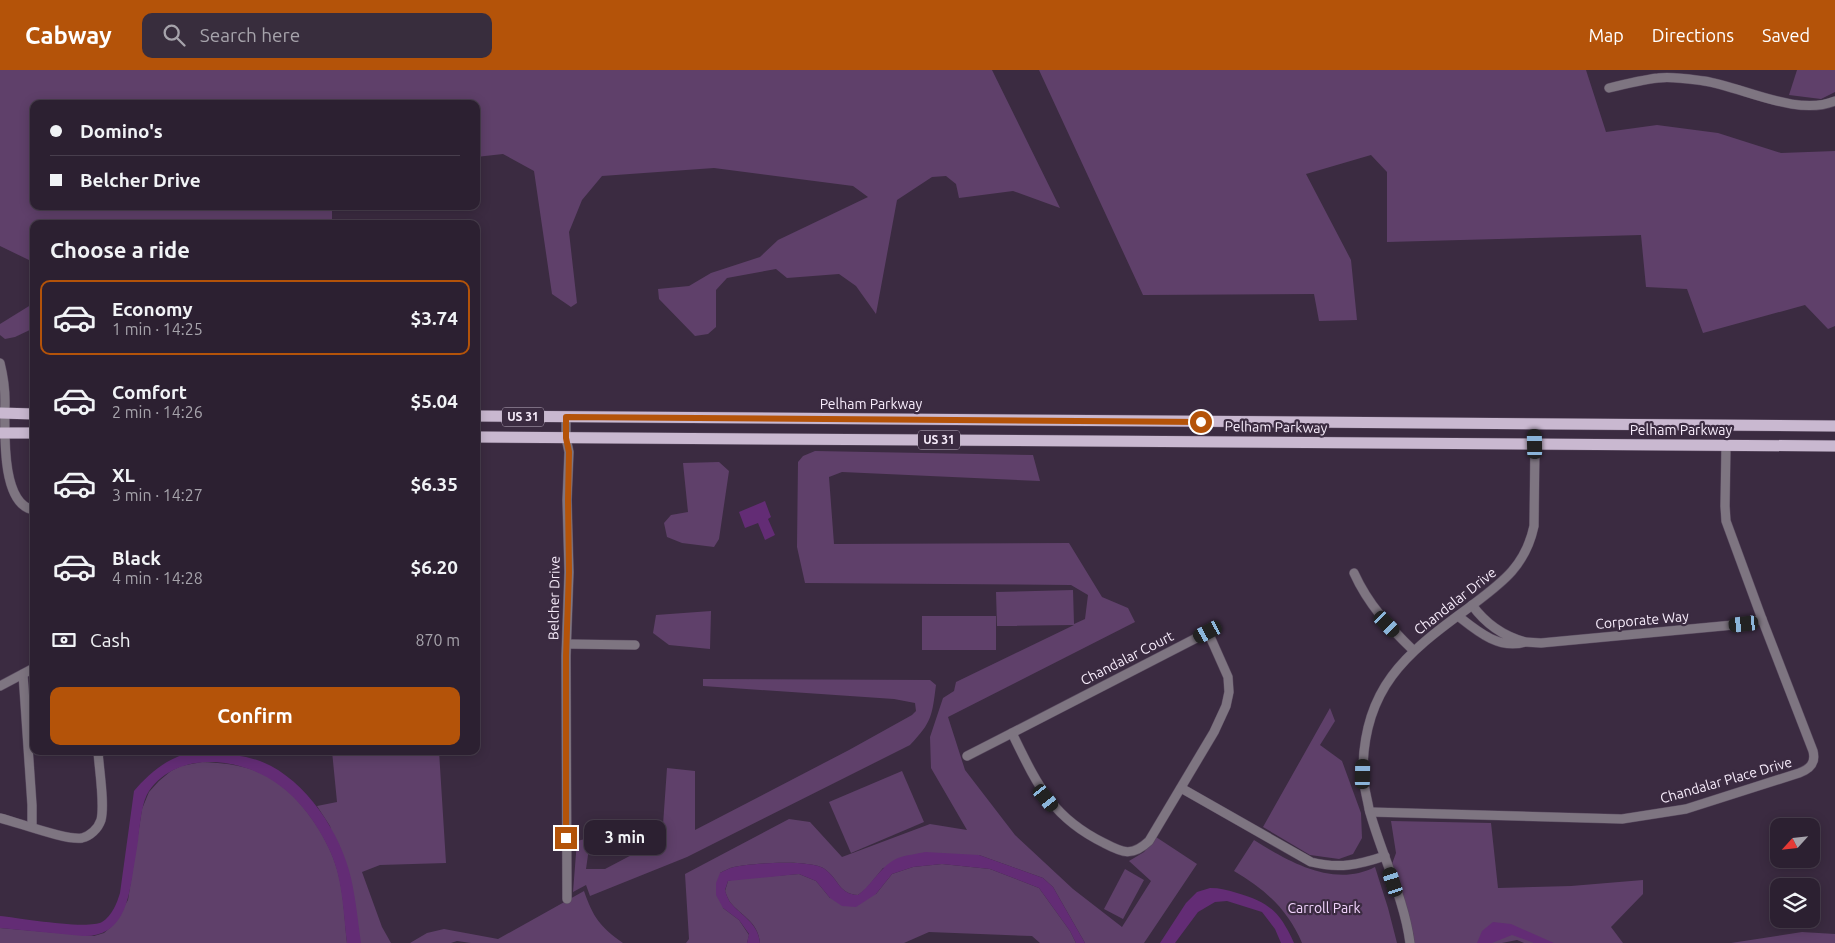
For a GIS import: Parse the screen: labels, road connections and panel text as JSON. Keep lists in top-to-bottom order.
{
  "streets": {
    "main road": ["Pelham Parkway", "US 31"],
    "street": [
      "Belcher Drive",
      "Chandalar Drive",
      "Corporate Way",
      "Chandalar Court",
      "Chandalar Place Drive"
    ]
  },
  "crossings": [
    ["Pelham Parkway", "Belcher Drive"],
    ["Pelham Parkway", "Chandalar Drive"],
    ["Pelham Parkway", "Chandalar Place Drive"],
    ["Chandalar Drive", "Corporate Way"],
    ["Chandalar Drive", "Chandalar Place Drive"],
    ["Corporate Way", "Chandalar Place Drive"]
  ],
  "parks": ["Carroll Park"],
  "north": "bottom left",
  "page": {
    "header": "Cabway",
    "search": "Search here",
    "nav": ["Map", "Directions", "Saved"],
    "banner": ["Domino's", "Belcher Drive"],
    "heading": "Choose a ride",
    "list": [
      {
        "name": "Economy",
        "note": "1 min · 14:25",
        "value": "$3.74"
      },
      {
        "name": "Comfort",
        "note": "2 min · 14:26",
        "value": "$5.04"
      },
      {
        "name": "XL",
        "note": "3 min · 14:27",
        "value": "$6.35"
      },
      {
        "name": "Black",
        "note": "4 min · 14:28",
        "value": "$6.20"
      }
    ],
    "pay": ["Cash", "870 m"],
    "buttons": "Confirm",
    "bubble": "3 min"
  }
}
